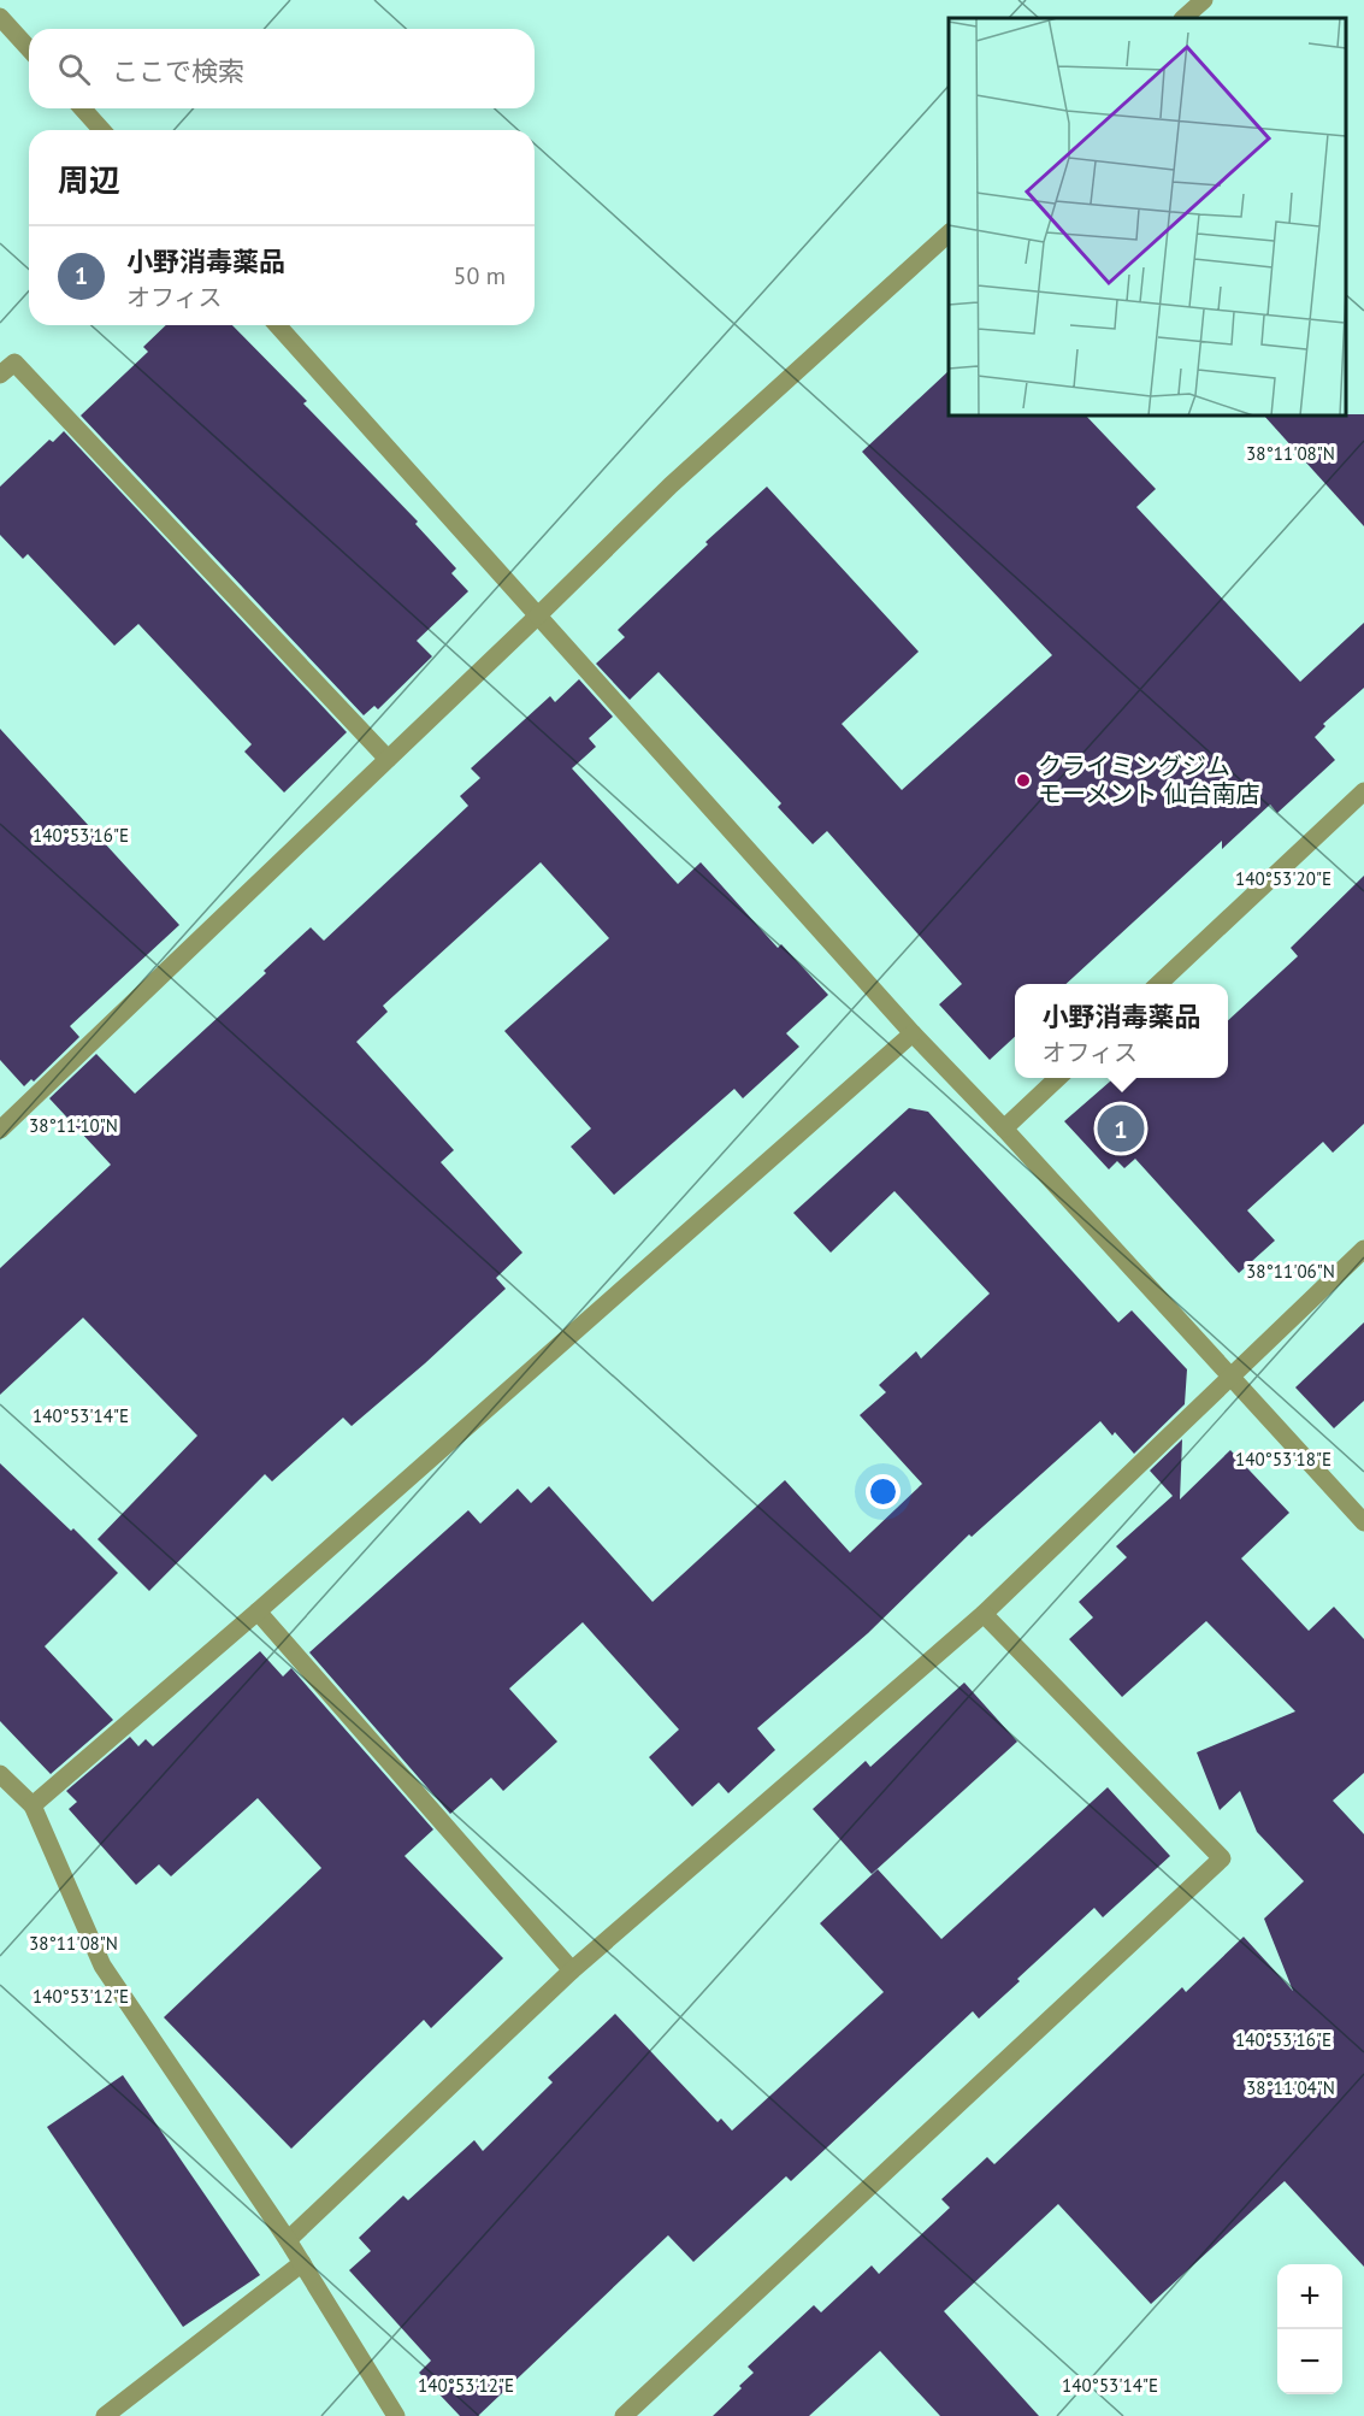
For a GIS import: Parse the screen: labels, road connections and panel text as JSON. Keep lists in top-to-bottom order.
{
  "places": ["クライミングジム モーメント 仙台南店"],
  "page": {
    "search": "ここで検索",
    "heading": "周辺",
    "list": [
      {
        "mark": "1",
        "name": "小野消毒薬品",
        "note": "オフィス",
        "value": "50 m"
      }
    ],
    "popup": ["小野消毒薬品", "オフィス"],
    "pins": "1",
    "map_buttons": ["+", "−"]
  },
  "coordinates": [
    "38°11'08\"N",
    "140°53'16\"E",
    "140°53'20\"E",
    "38°11'10\"N",
    "38°11'06\"N",
    "140°53'14\"E",
    "140°53'18\"E",
    "140°53'12\"E",
    "38°11'04\"N"
  ]
}
